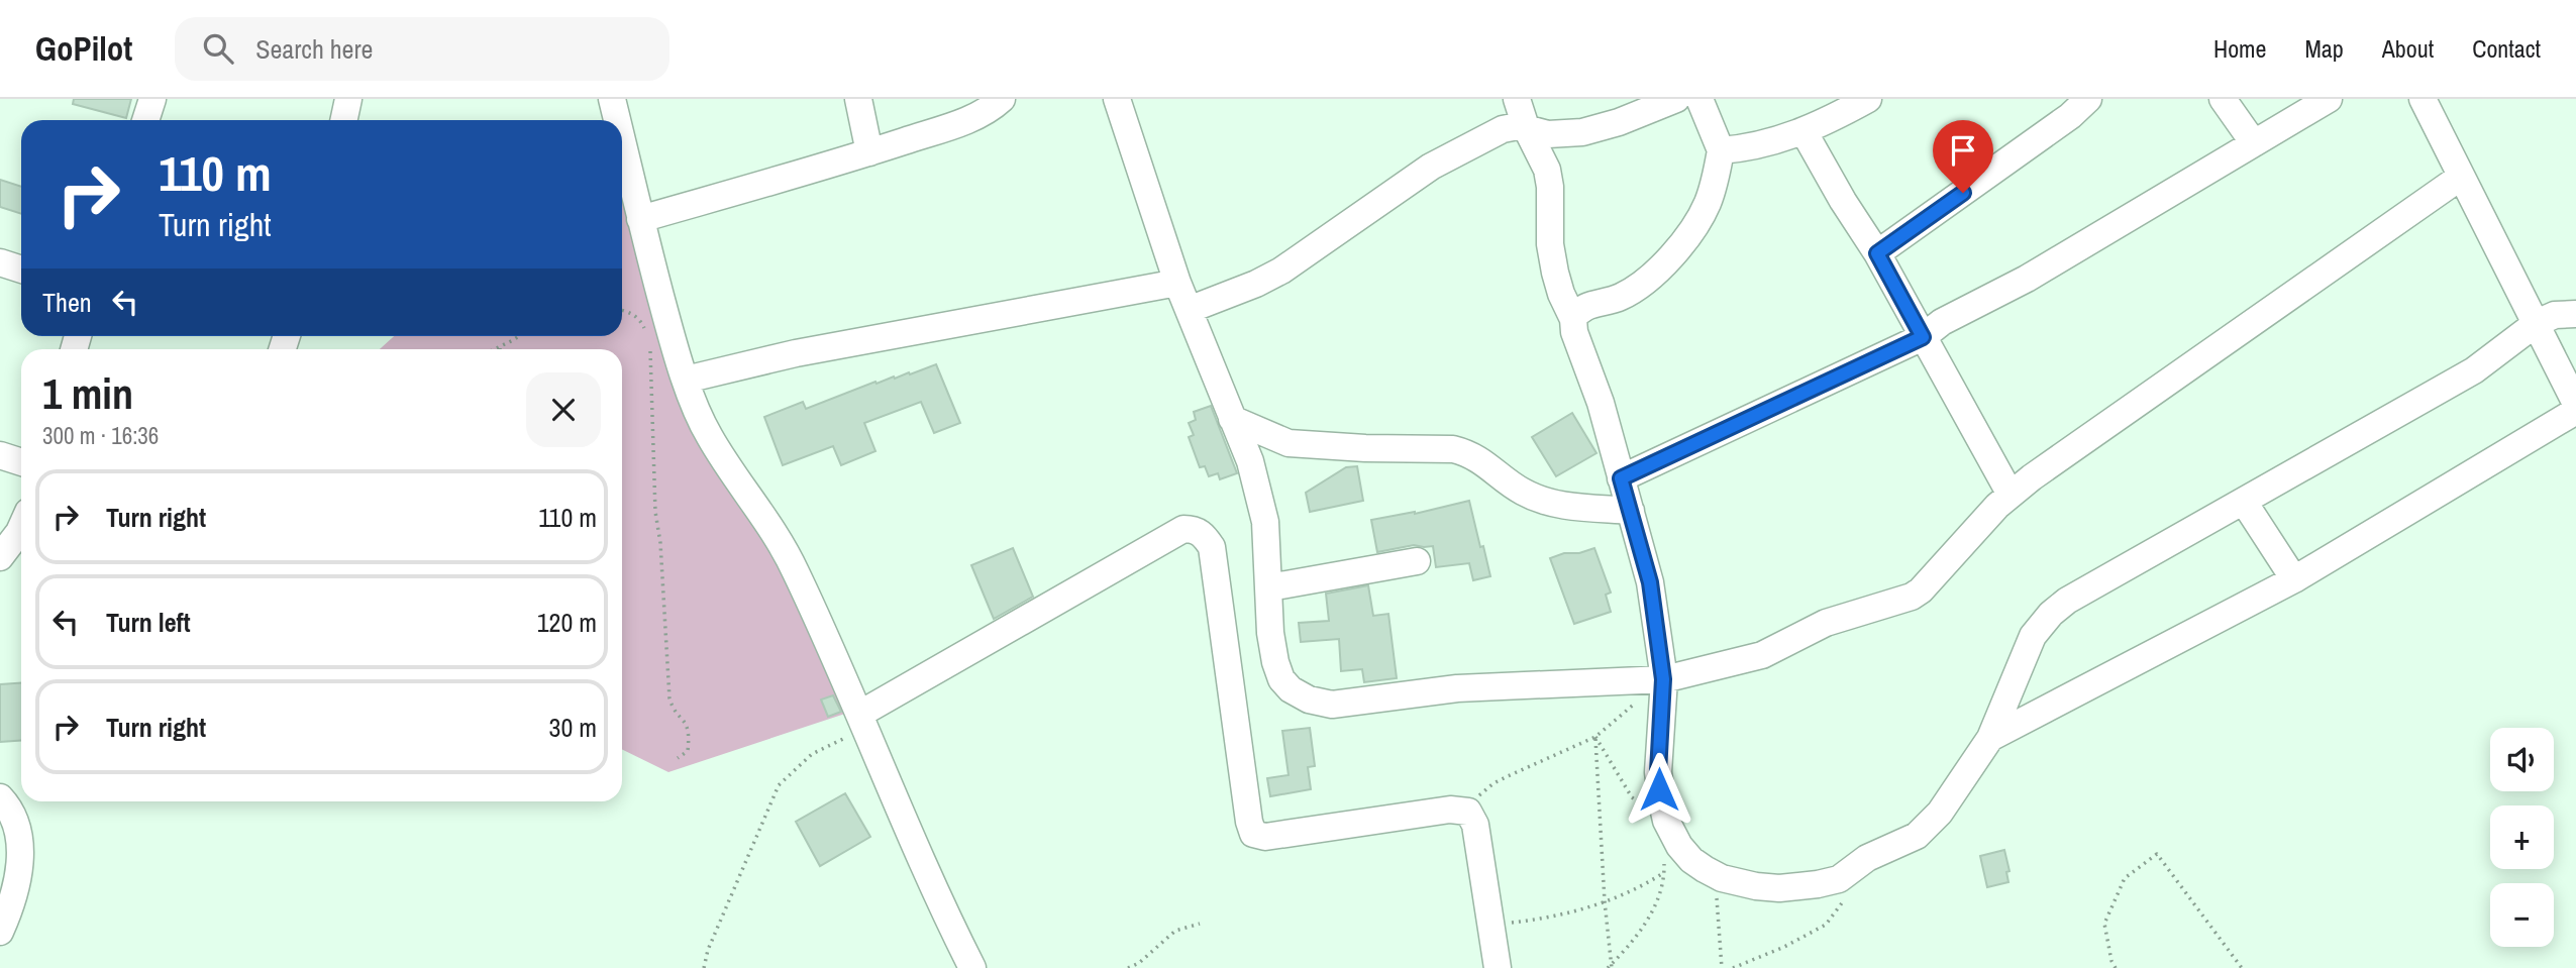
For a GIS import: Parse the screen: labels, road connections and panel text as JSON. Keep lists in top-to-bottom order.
{
  "page": {
    "header": "GoPilot",
    "search": "Search here",
    "nav": [
      "Home",
      "Map",
      "About",
      "Contact"
    ],
    "turn": ["110 m", "Turn right"],
    "then": "Then",
    "heading": ["1 min", "300 m · 16:36"],
    "list": [
      {
        "name": "Turn right",
        "value": "110 m"
      },
      {
        "name": "Turn left",
        "value": "120 m"
      },
      {
        "name": "Turn right",
        "value": "30 m"
      }
    ],
    "map_buttons": ["+", "−"]
  }
}
